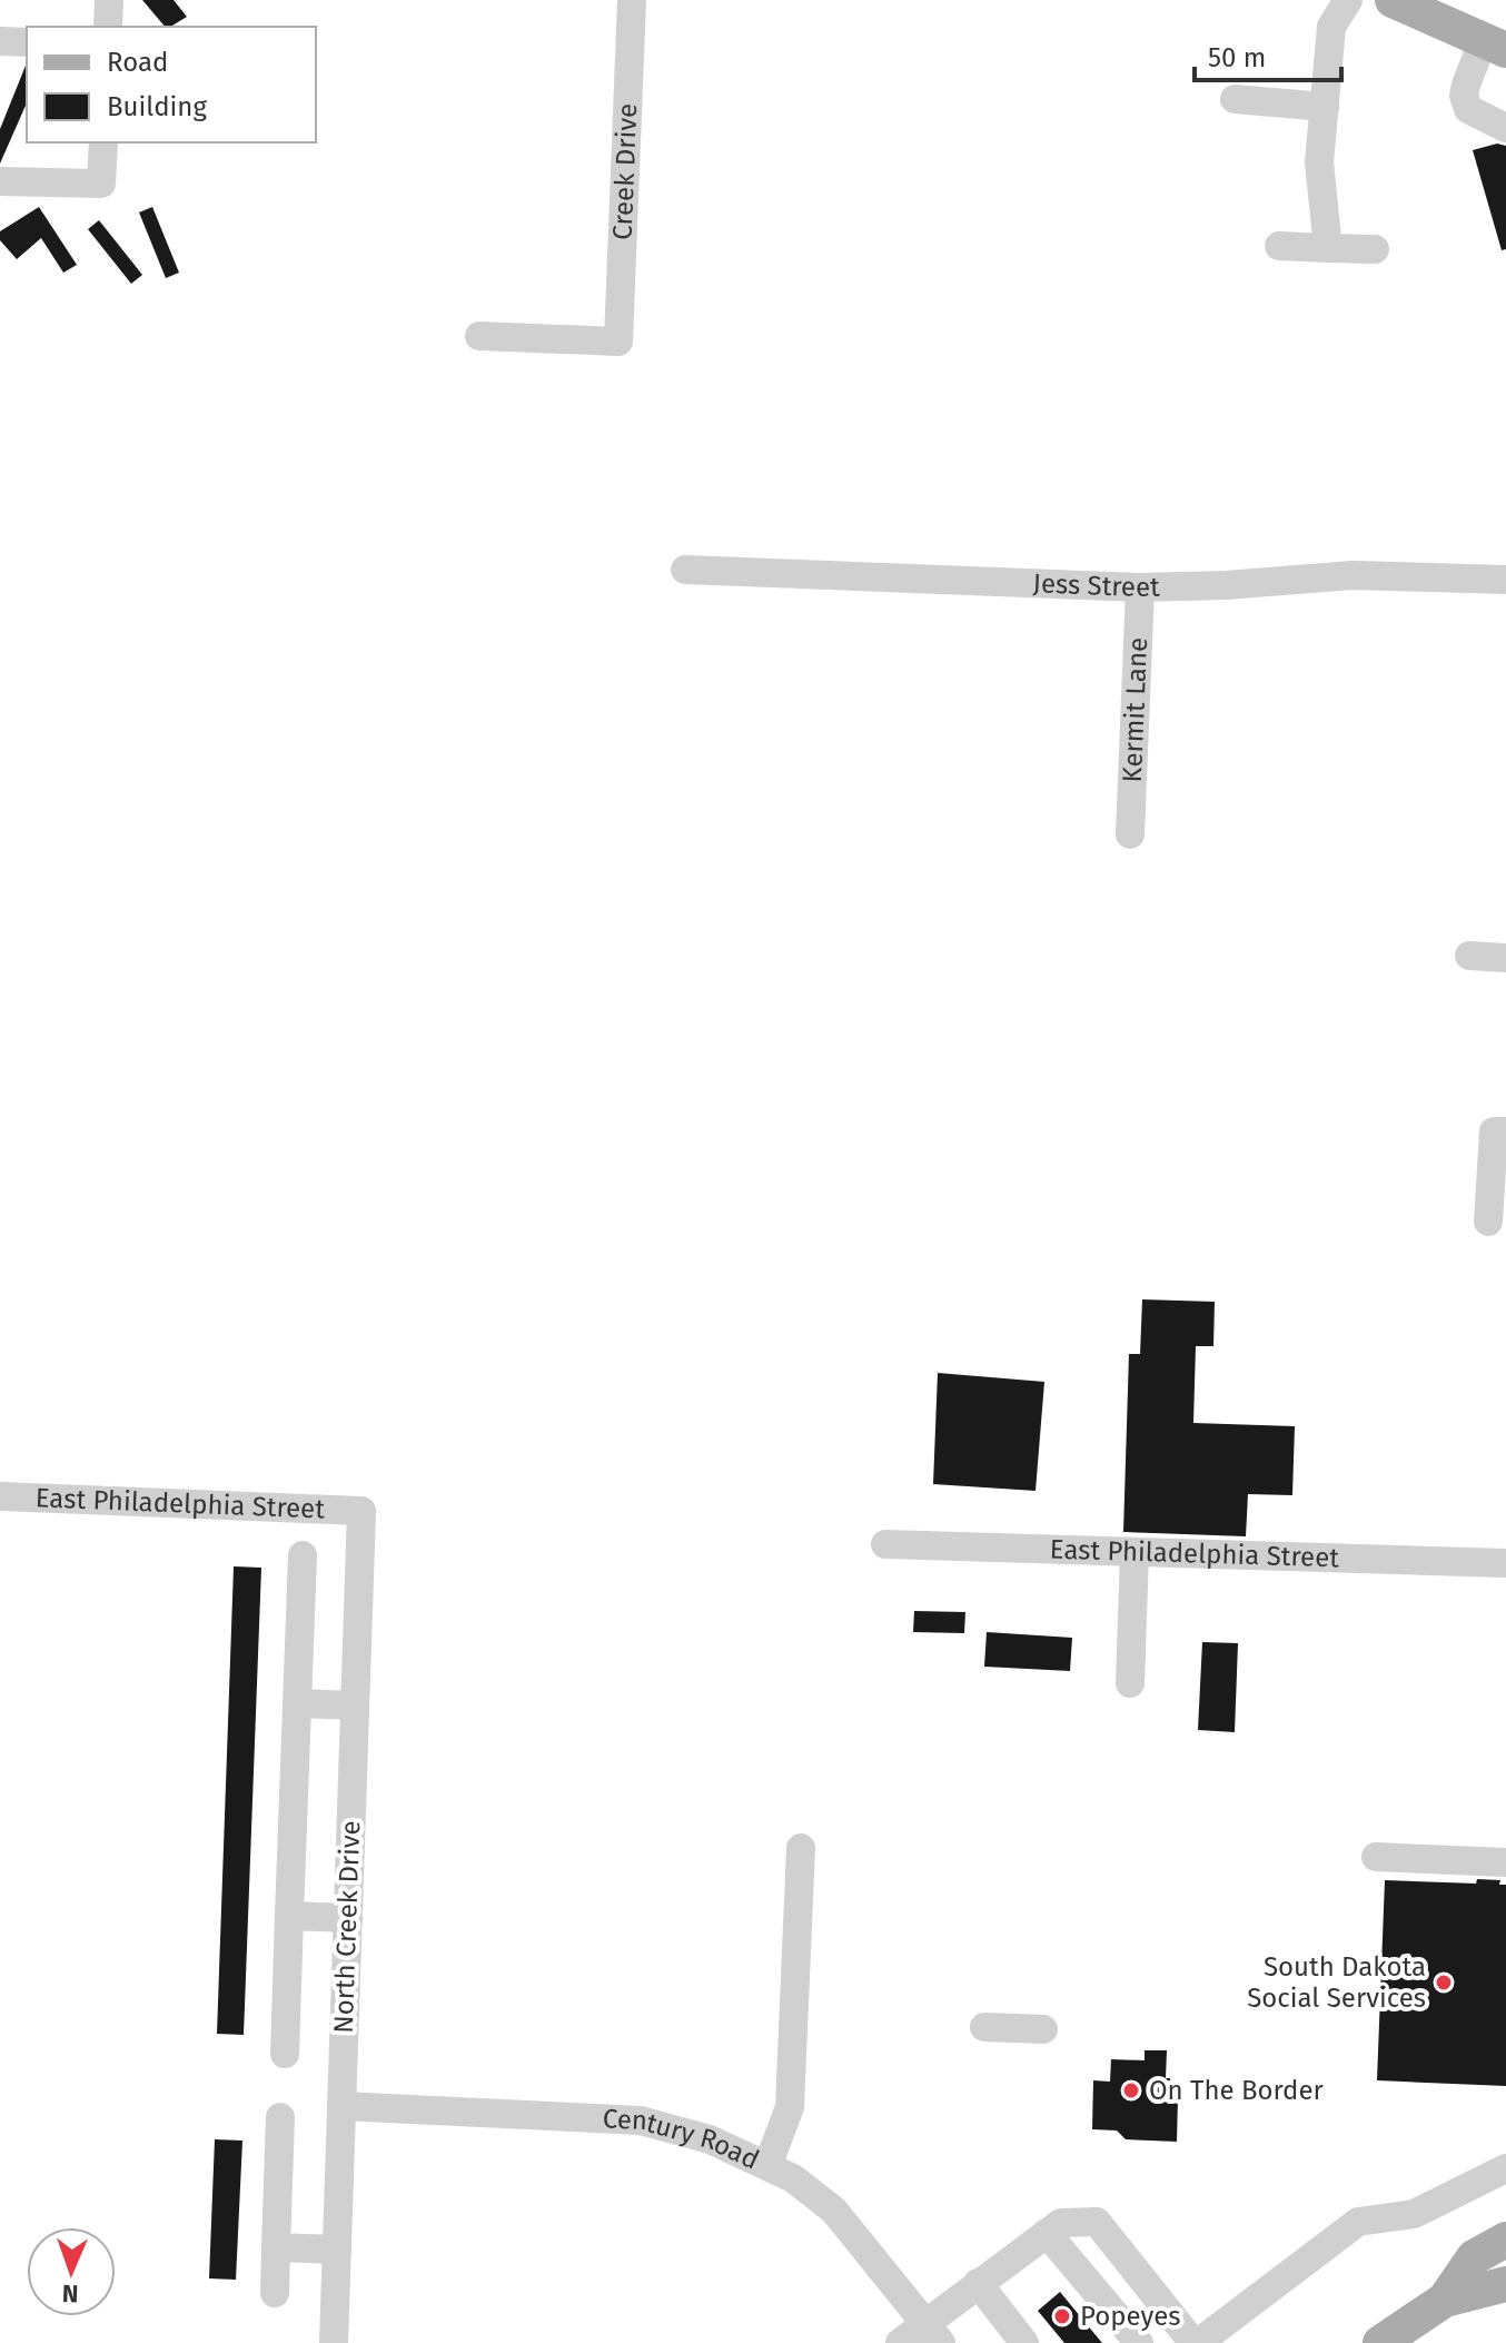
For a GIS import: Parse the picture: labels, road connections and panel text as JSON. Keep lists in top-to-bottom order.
{
  "streets": {
    "street": [
      "Creek Drive",
      "Jess Street",
      "Kermit Lane",
      "East Philadelphia Street",
      "North Creek Drive",
      "Century Road"
    ]
  },
  "crossings": [
    ["Jess Street", "Kermit Lane"],
    ["East Philadelphia Street", "North Creek Drive"],
    ["North Creek Drive", "Century Road"]
  ],
  "places": ["South Dakota Social Services", "On The Border", "Popeyes"],
  "legend": ["Road", "Building"],
  "scale_bar": "50 m",
  "north": "bottom"
}
